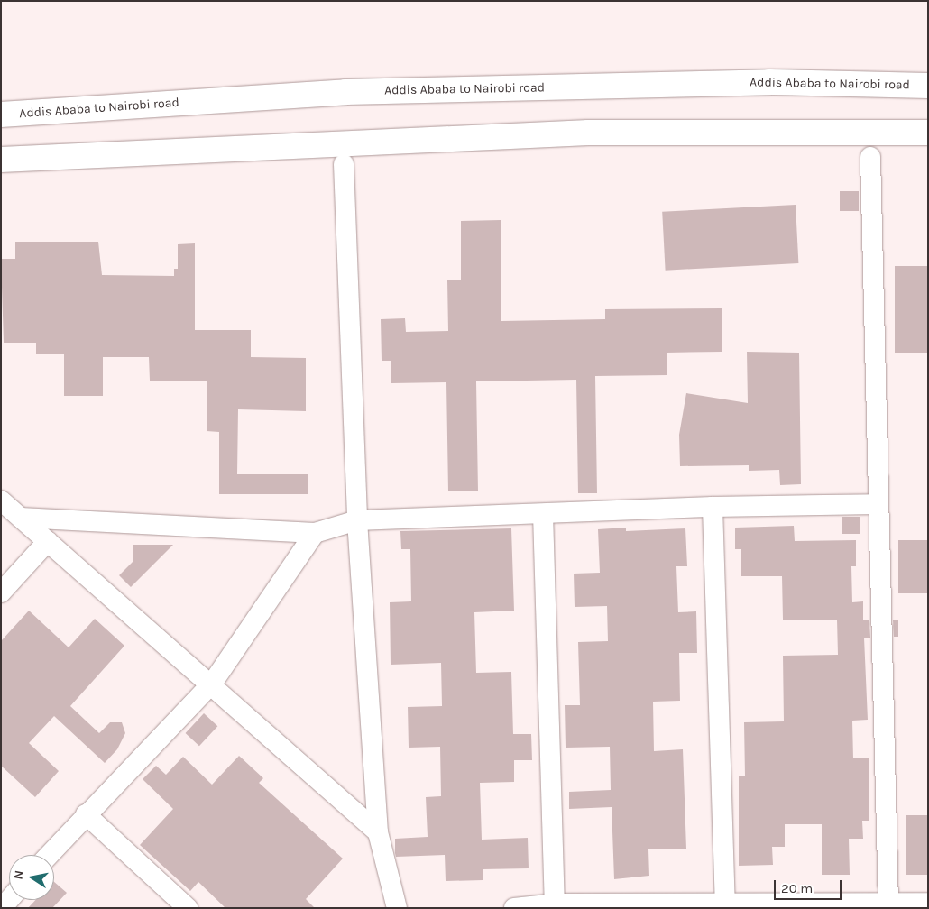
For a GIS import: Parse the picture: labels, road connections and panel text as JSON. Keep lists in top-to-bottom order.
{
  "streets": {
    "highway": ["Addis Ababa to Nairobi road"]
  },
  "scale_bar": "20 m",
  "north": "left"
}
